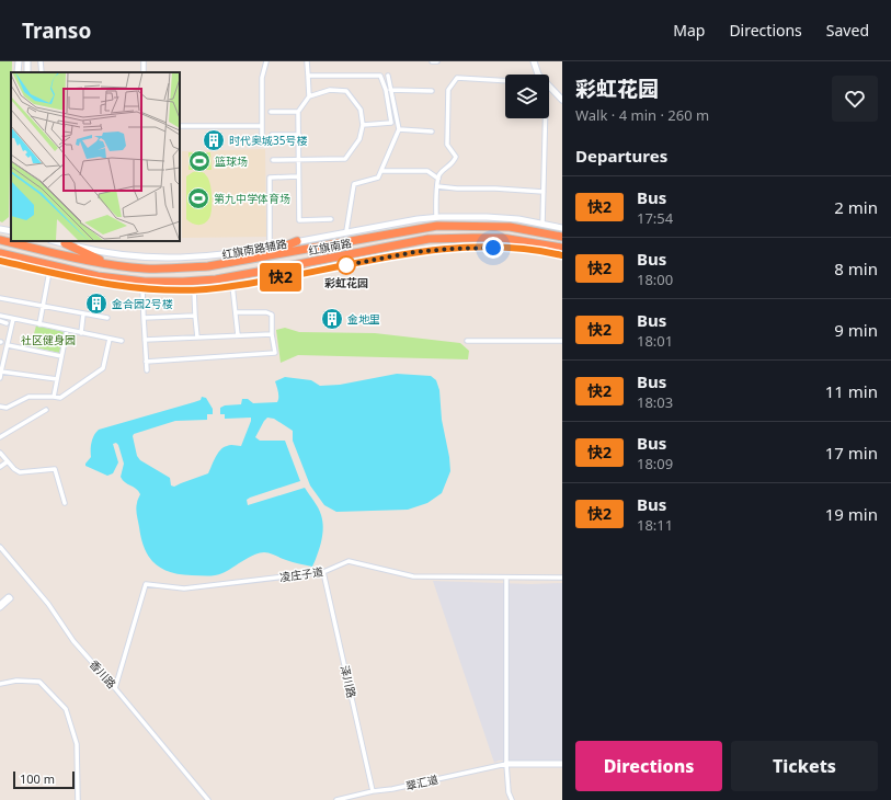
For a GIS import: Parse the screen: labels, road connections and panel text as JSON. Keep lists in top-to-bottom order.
{
  "streets": {
    "highway": ["红旗南路"],
    "main road": ["红旗南路辅路"],
    "street": [
      "凌庄子道",
      "香川路",
      "泽川路",
      "翠汇道"
    ]
  },
  "crossings": [
    ["凌庄子道", "香川路"],
    ["凌庄子道", "泽川路"],
    ["泽川路", "翠汇道"]
  ],
  "parks": ["社区健身园"],
  "places": {
    "building": ["时代奥城35号楼", "金合园2号楼", "金地里"],
    "sports": ["篮球场", "第九中学体育场"],
    "other": ["彩虹花园"]
  },
  "lines": ["bus line 快2"],
  "scale_bar": "100 m",
  "page": {
    "header": "Transo",
    "nav": ["Map", "Directions", "Saved"],
    "on_map": "快2",
    "heading": [
      ["彩虹花园", "Walk · 4 min · 260 m"],
      "Departures"
    ],
    "list": [
      {
        "mark": "快2",
        "name": "Bus",
        "note": "17:54",
        "value": "2 min"
      },
      {
        "mark": "快2",
        "name": "Bus",
        "note": "18:00",
        "value": "8 min"
      },
      {
        "mark": "快2",
        "name": "Bus",
        "note": "18:01",
        "value": "9 min"
      },
      {
        "mark": "快2",
        "name": "Bus",
        "note": "18:03",
        "value": "11 min"
      },
      {
        "mark": "快2",
        "name": "Bus",
        "note": "18:09",
        "value": "17 min"
      },
      {
        "mark": "快2",
        "name": "Bus",
        "note": "18:11",
        "value": "19 min"
      }
    ],
    "buttons": ["Directions", "Tickets"],
    "scale": "100 m"
  }
}
